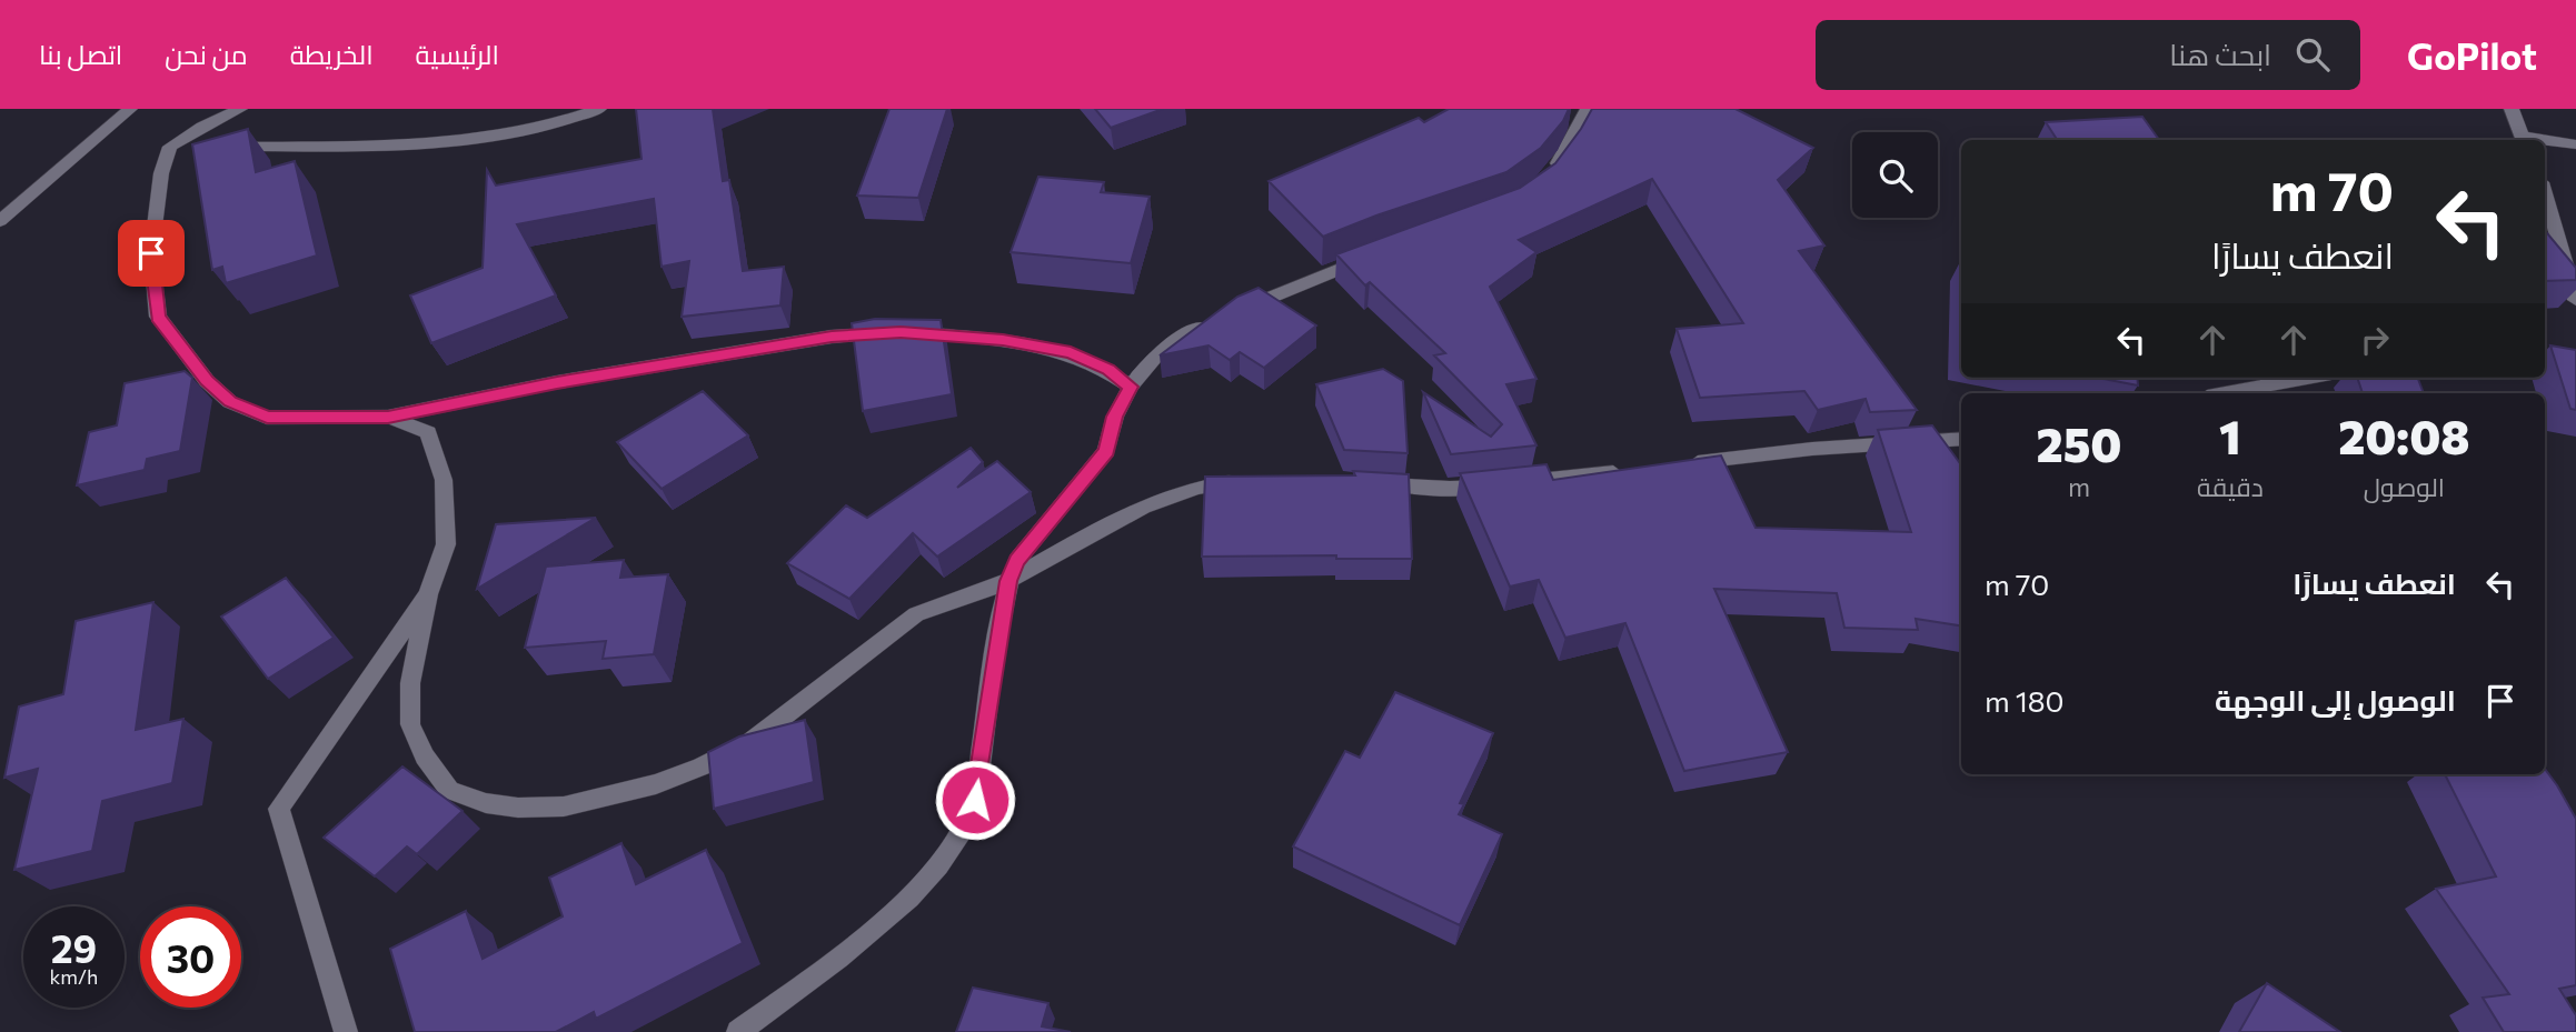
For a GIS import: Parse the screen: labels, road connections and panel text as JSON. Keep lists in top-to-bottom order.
{
  "page": {
    "header": "GoPilot",
    "search": "ابحث هنا",
    "nav": [
      "الرئيسية",
      "الخريطة",
      "من نحن",
      "اتصل بنا"
    ],
    "turn": ["70 m", "انعطف يسارًا"],
    "eta": [
      "20:08",
      "الوصول",
      "1",
      "دقيقة",
      "250",
      "m"
    ],
    "list": [
      {
        "name": "انعطف يسارًا",
        "value": "70 m"
      },
      {
        "name": "الوصول إلى الوجهة",
        "value": "180 m"
      }
    ],
    "speed": "29 km/h",
    "limit": "30"
  }
}
